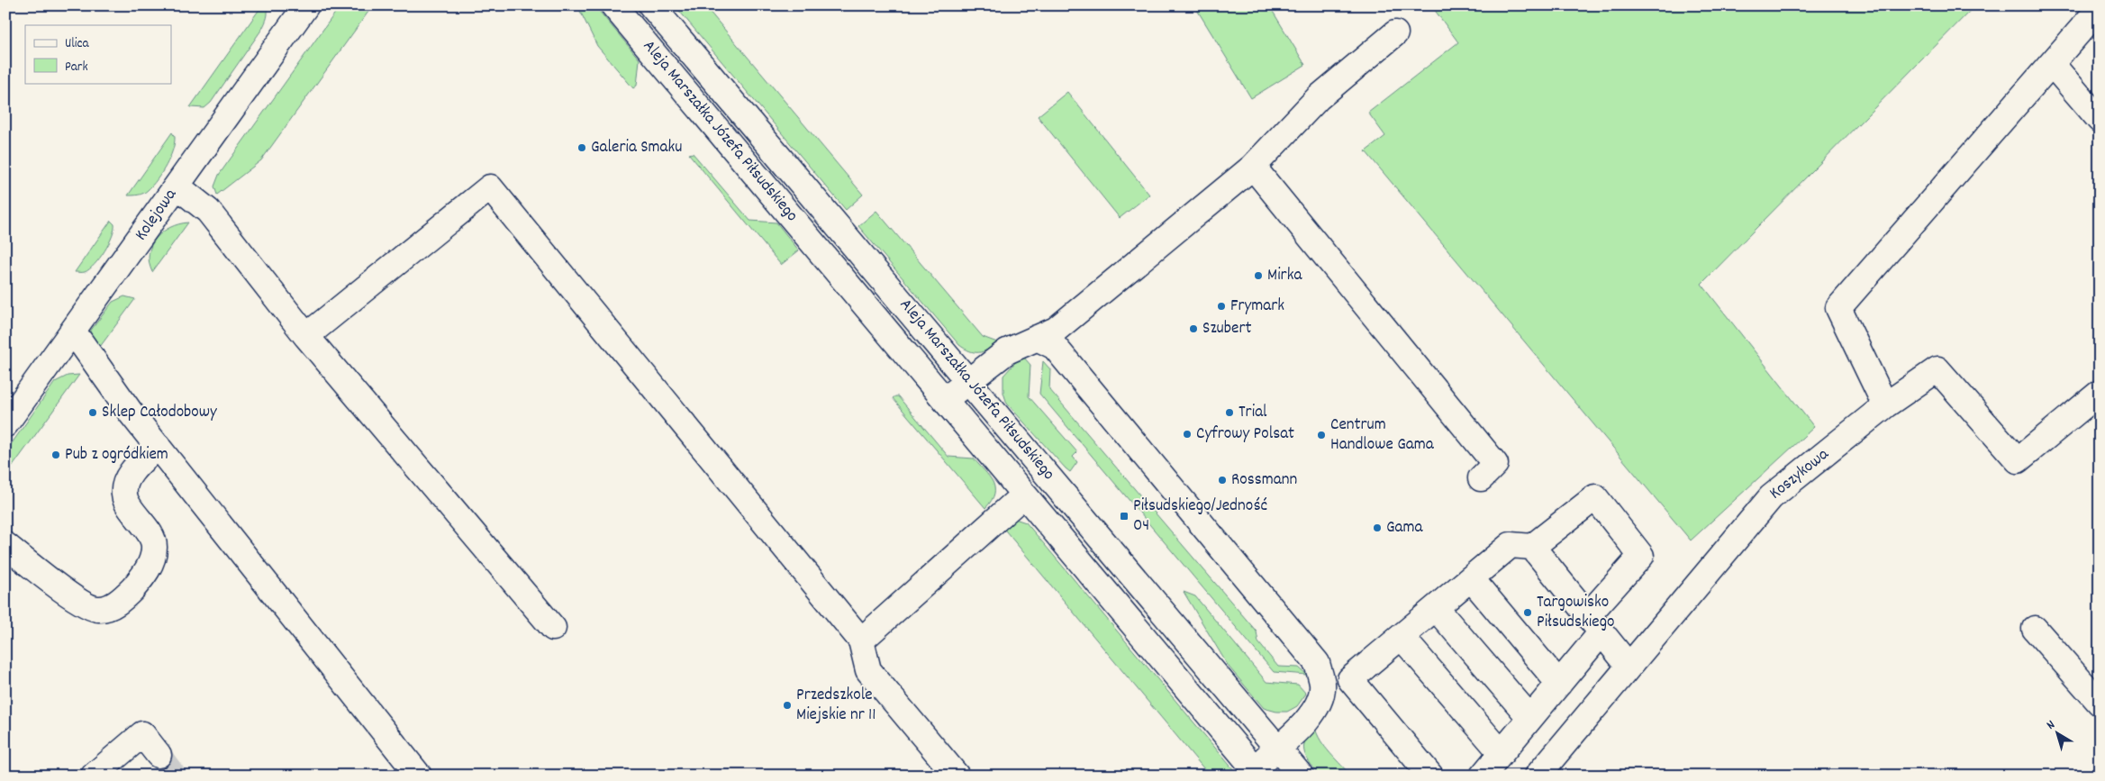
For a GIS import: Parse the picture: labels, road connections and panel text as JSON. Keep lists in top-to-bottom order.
{
  "streets": {
    "street": ["Aleja Marszałka Józefa Piłsudskiego", "Kolejowa", "Koszykowa"]
  },
  "places": {
    "other": [
      "Galeria Smaku",
      "Mirka",
      "Frymark",
      "Szubert",
      "Sklep Całodobowy",
      "Trial",
      "Cyfrowy Polsat",
      "Centrum Handlowe Gama",
      "Pub z ogródkiem",
      "Rossmann",
      "Gama",
      "Targowisko Piłsudskiego",
      "Przedszkole Miejskie nr 11"
    ],
    "transit": ["Piłsudskiego/Jedność 04"]
  },
  "legend": ["Ulica", "Park"],
  "north": "top left"
}
